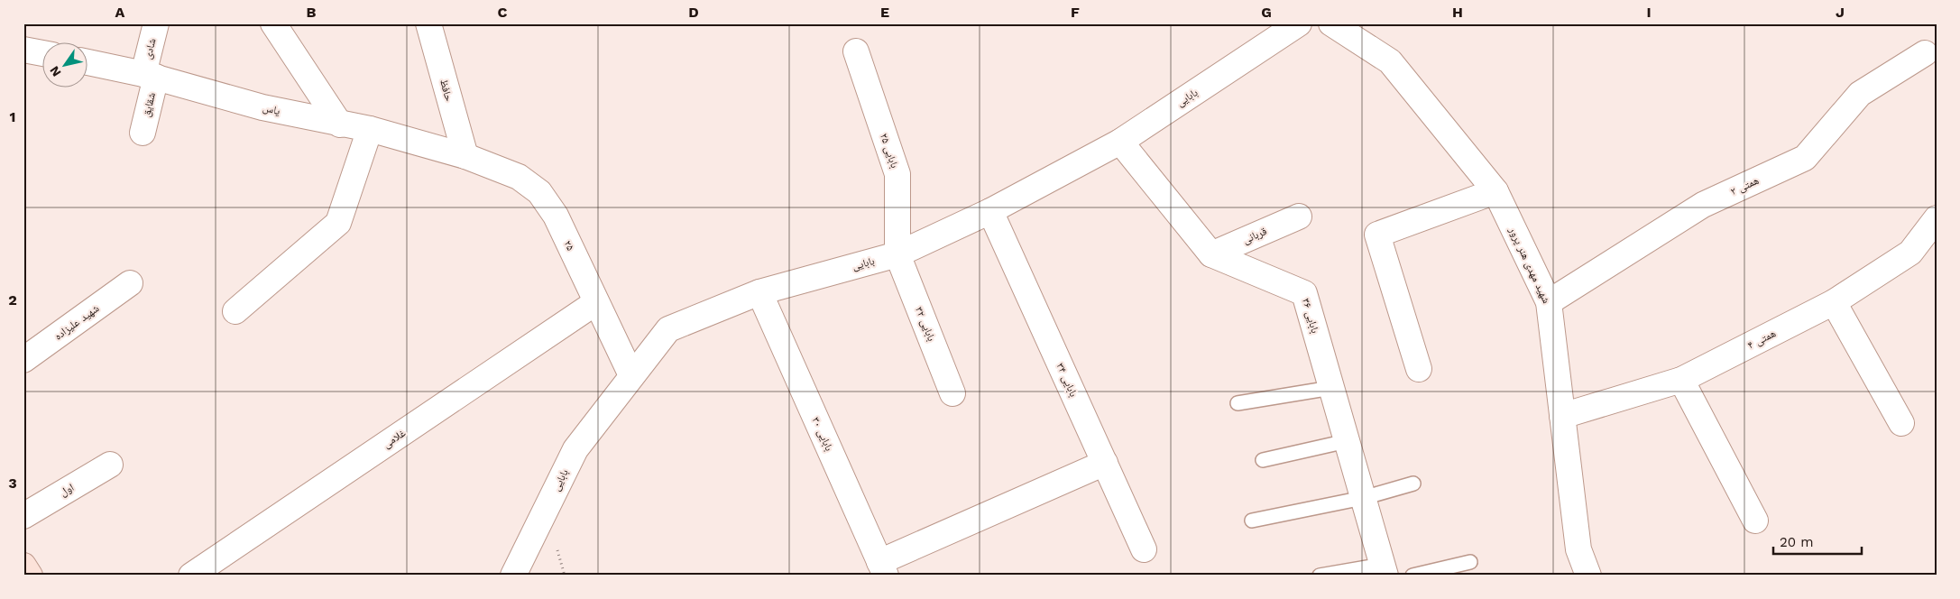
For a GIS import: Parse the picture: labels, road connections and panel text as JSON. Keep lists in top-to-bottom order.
{
  "streets": {
    "street": [
      "شادی",
      "حافظ",
      "بابایی",
      "شقایق",
      "یاس",
      "بابایی ۲۵",
      "همتی ۲",
      "قربانی",
      "۲۵",
      "شهید مهدی هنر پرور",
      "بابایی ۳۶",
      "شهید علیزاده",
      "بابایی ۳۲",
      "همتی ۴",
      "بابایی ۳۴",
      "بابایی ۳۰",
      "غلامی",
      "اول"
    ]
  },
  "crossings": [
    ["شادی", "شقایق"],
    ["شادی", "یاس"],
    ["حافظ", "یاس"],
    ["حافظ", "۲۵"],
    ["بابایی", "بابایی ۲۵"],
    ["بابایی", "۲۵"],
    ["بابایی", "بابایی ۳۶"],
    ["بابایی", "بابایی ۳۲"],
    ["بابایی", "بابایی ۳۴"],
    ["بابایی", "بابایی ۳۰"],
    ["شقایق", "یاس"],
    ["یاس", "۲۵"],
    ["بابایی ۲۵", "بابایی ۳۲"],
    ["همتی ۲", "شهید مهدی هنر پرور"],
    ["قربانی", "بابایی ۳۶"],
    ["۲۵", "غلامی"],
    ["شهید مهدی هنر پرور", "همتی ۴"]
  ],
  "scale_bar": "20 m",
  "north": "bottom left",
  "grid": {
    "columns": [
      "A",
      "B",
      "C",
      "D",
      "E",
      "F",
      "G",
      "H",
      "I",
      "J"
    ],
    "rows": ["1", "2", "3"]
  }
}
